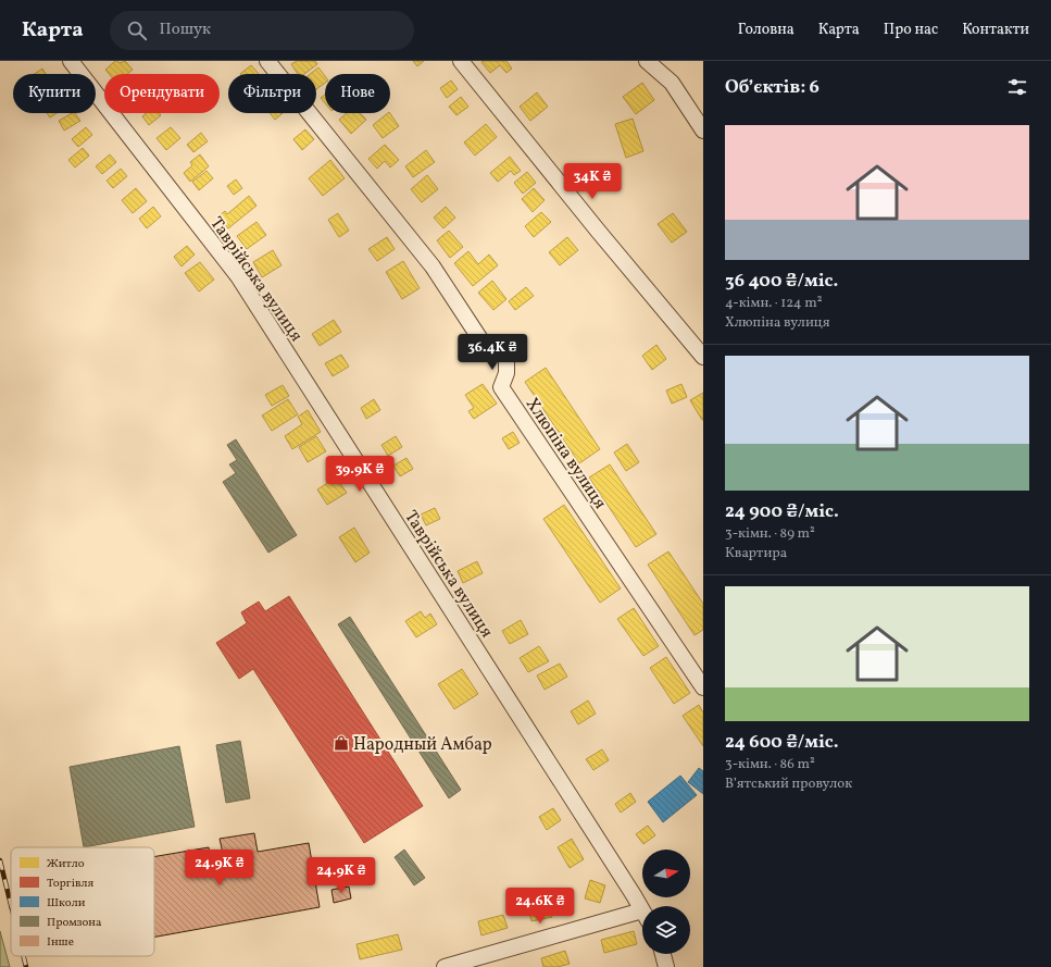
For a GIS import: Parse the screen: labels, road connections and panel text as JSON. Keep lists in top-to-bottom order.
{
  "streets": {
    "street": ["Таврійська вулиця", "Хлюпіна вулиця"]
  },
  "places": {
    "shop": ["Народный Амбар"]
  },
  "legend": [
    "Житло",
    "Торгівля",
    "Школи",
    "Промзона",
    "Інше"
  ],
  "north": "right",
  "page": {
    "header": "Карта",
    "search": "Пошук",
    "nav": [
      "Головна",
      "Карта",
      "Про нас",
      "Контакти"
    ],
    "heading": "Об’єктів: 6",
    "chip": [
      "Купити",
      "Орендувати",
      "Фільтри",
      "Нове"
    ],
    "list": [
      {
        "name": "36 400 ₴/міс.",
        "note": "4-кімн. · 124 m² · Хлюпіна вулиця"
      },
      {
        "name": "24 900 ₴/міс.",
        "note": "3-кімн. · 89 m² · Квартира"
      },
      {
        "name": "24 600 ₴/міс.",
        "note": "3-кімн. · 86 m² · В’ятський провулок"
      }
    ],
    "price": [
      "34K ₴",
      "36.4K ₴",
      "39.9K ₴",
      "24.9K ₴",
      "24.9K ₴",
      "24.6K ₴"
    ]
  }
}
